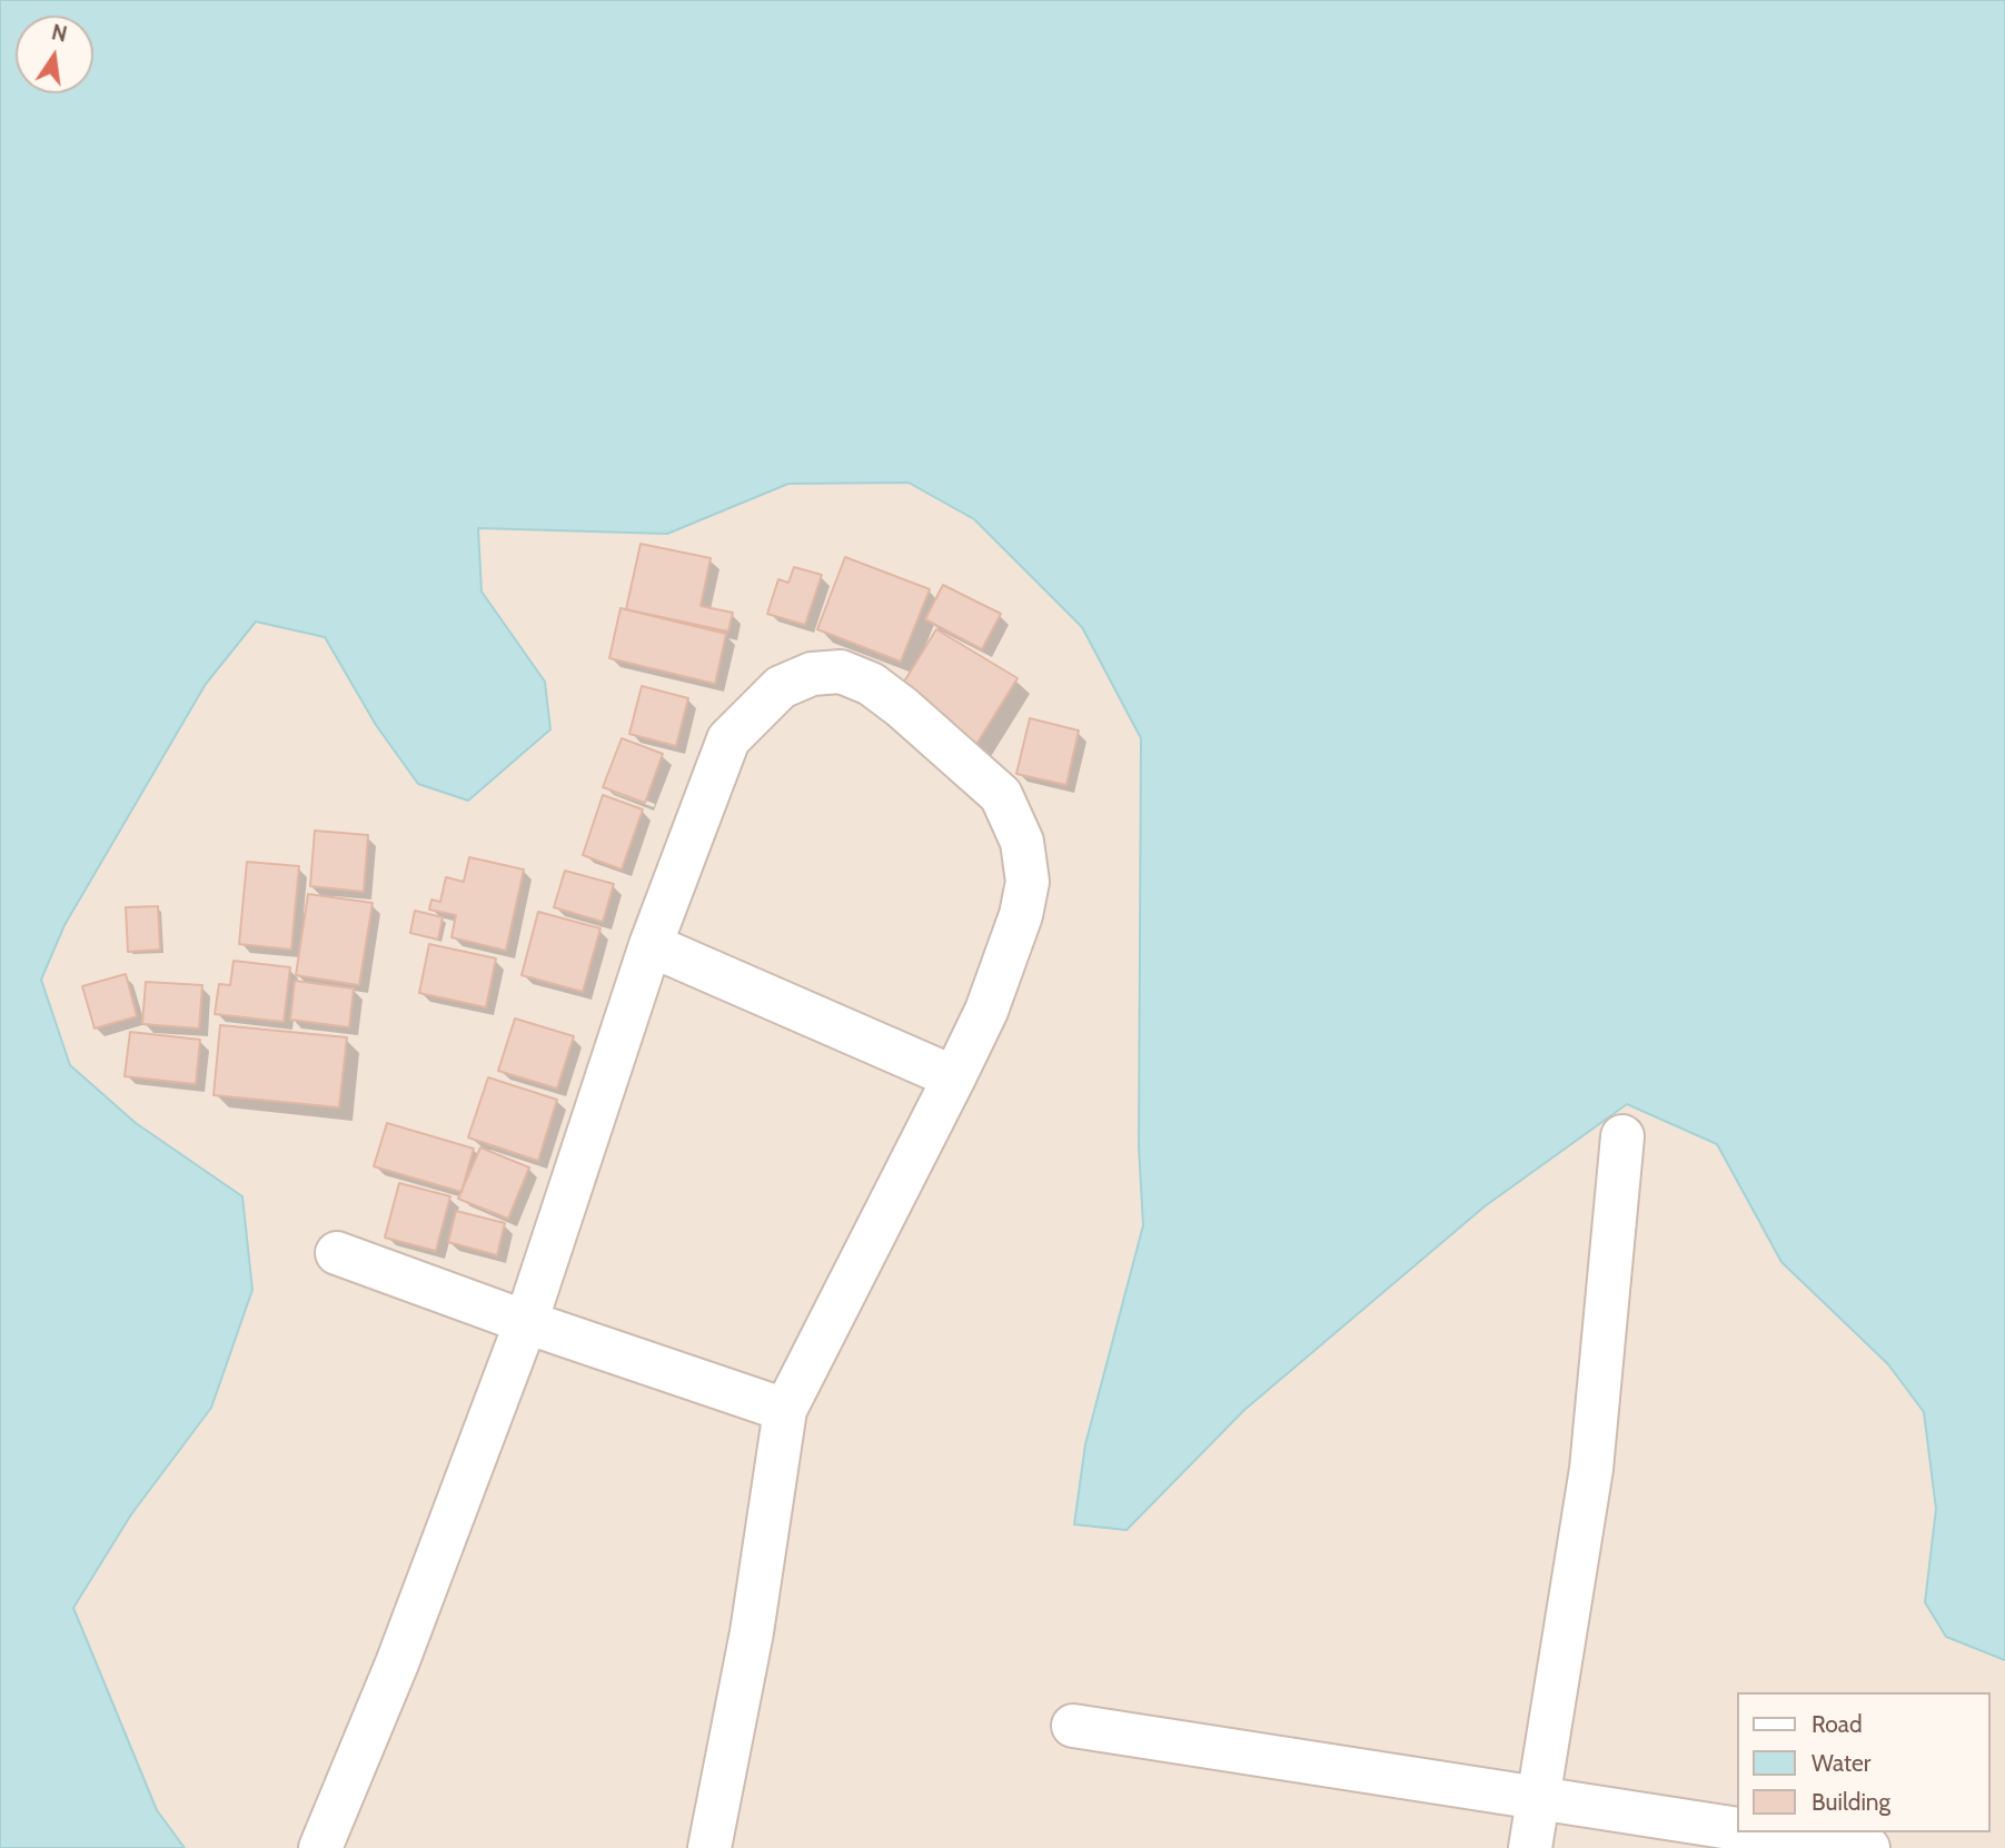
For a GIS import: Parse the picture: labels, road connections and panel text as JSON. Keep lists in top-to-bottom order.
{
  "legend": ["Road", "Water", "Building"],
  "north": "top"
}
